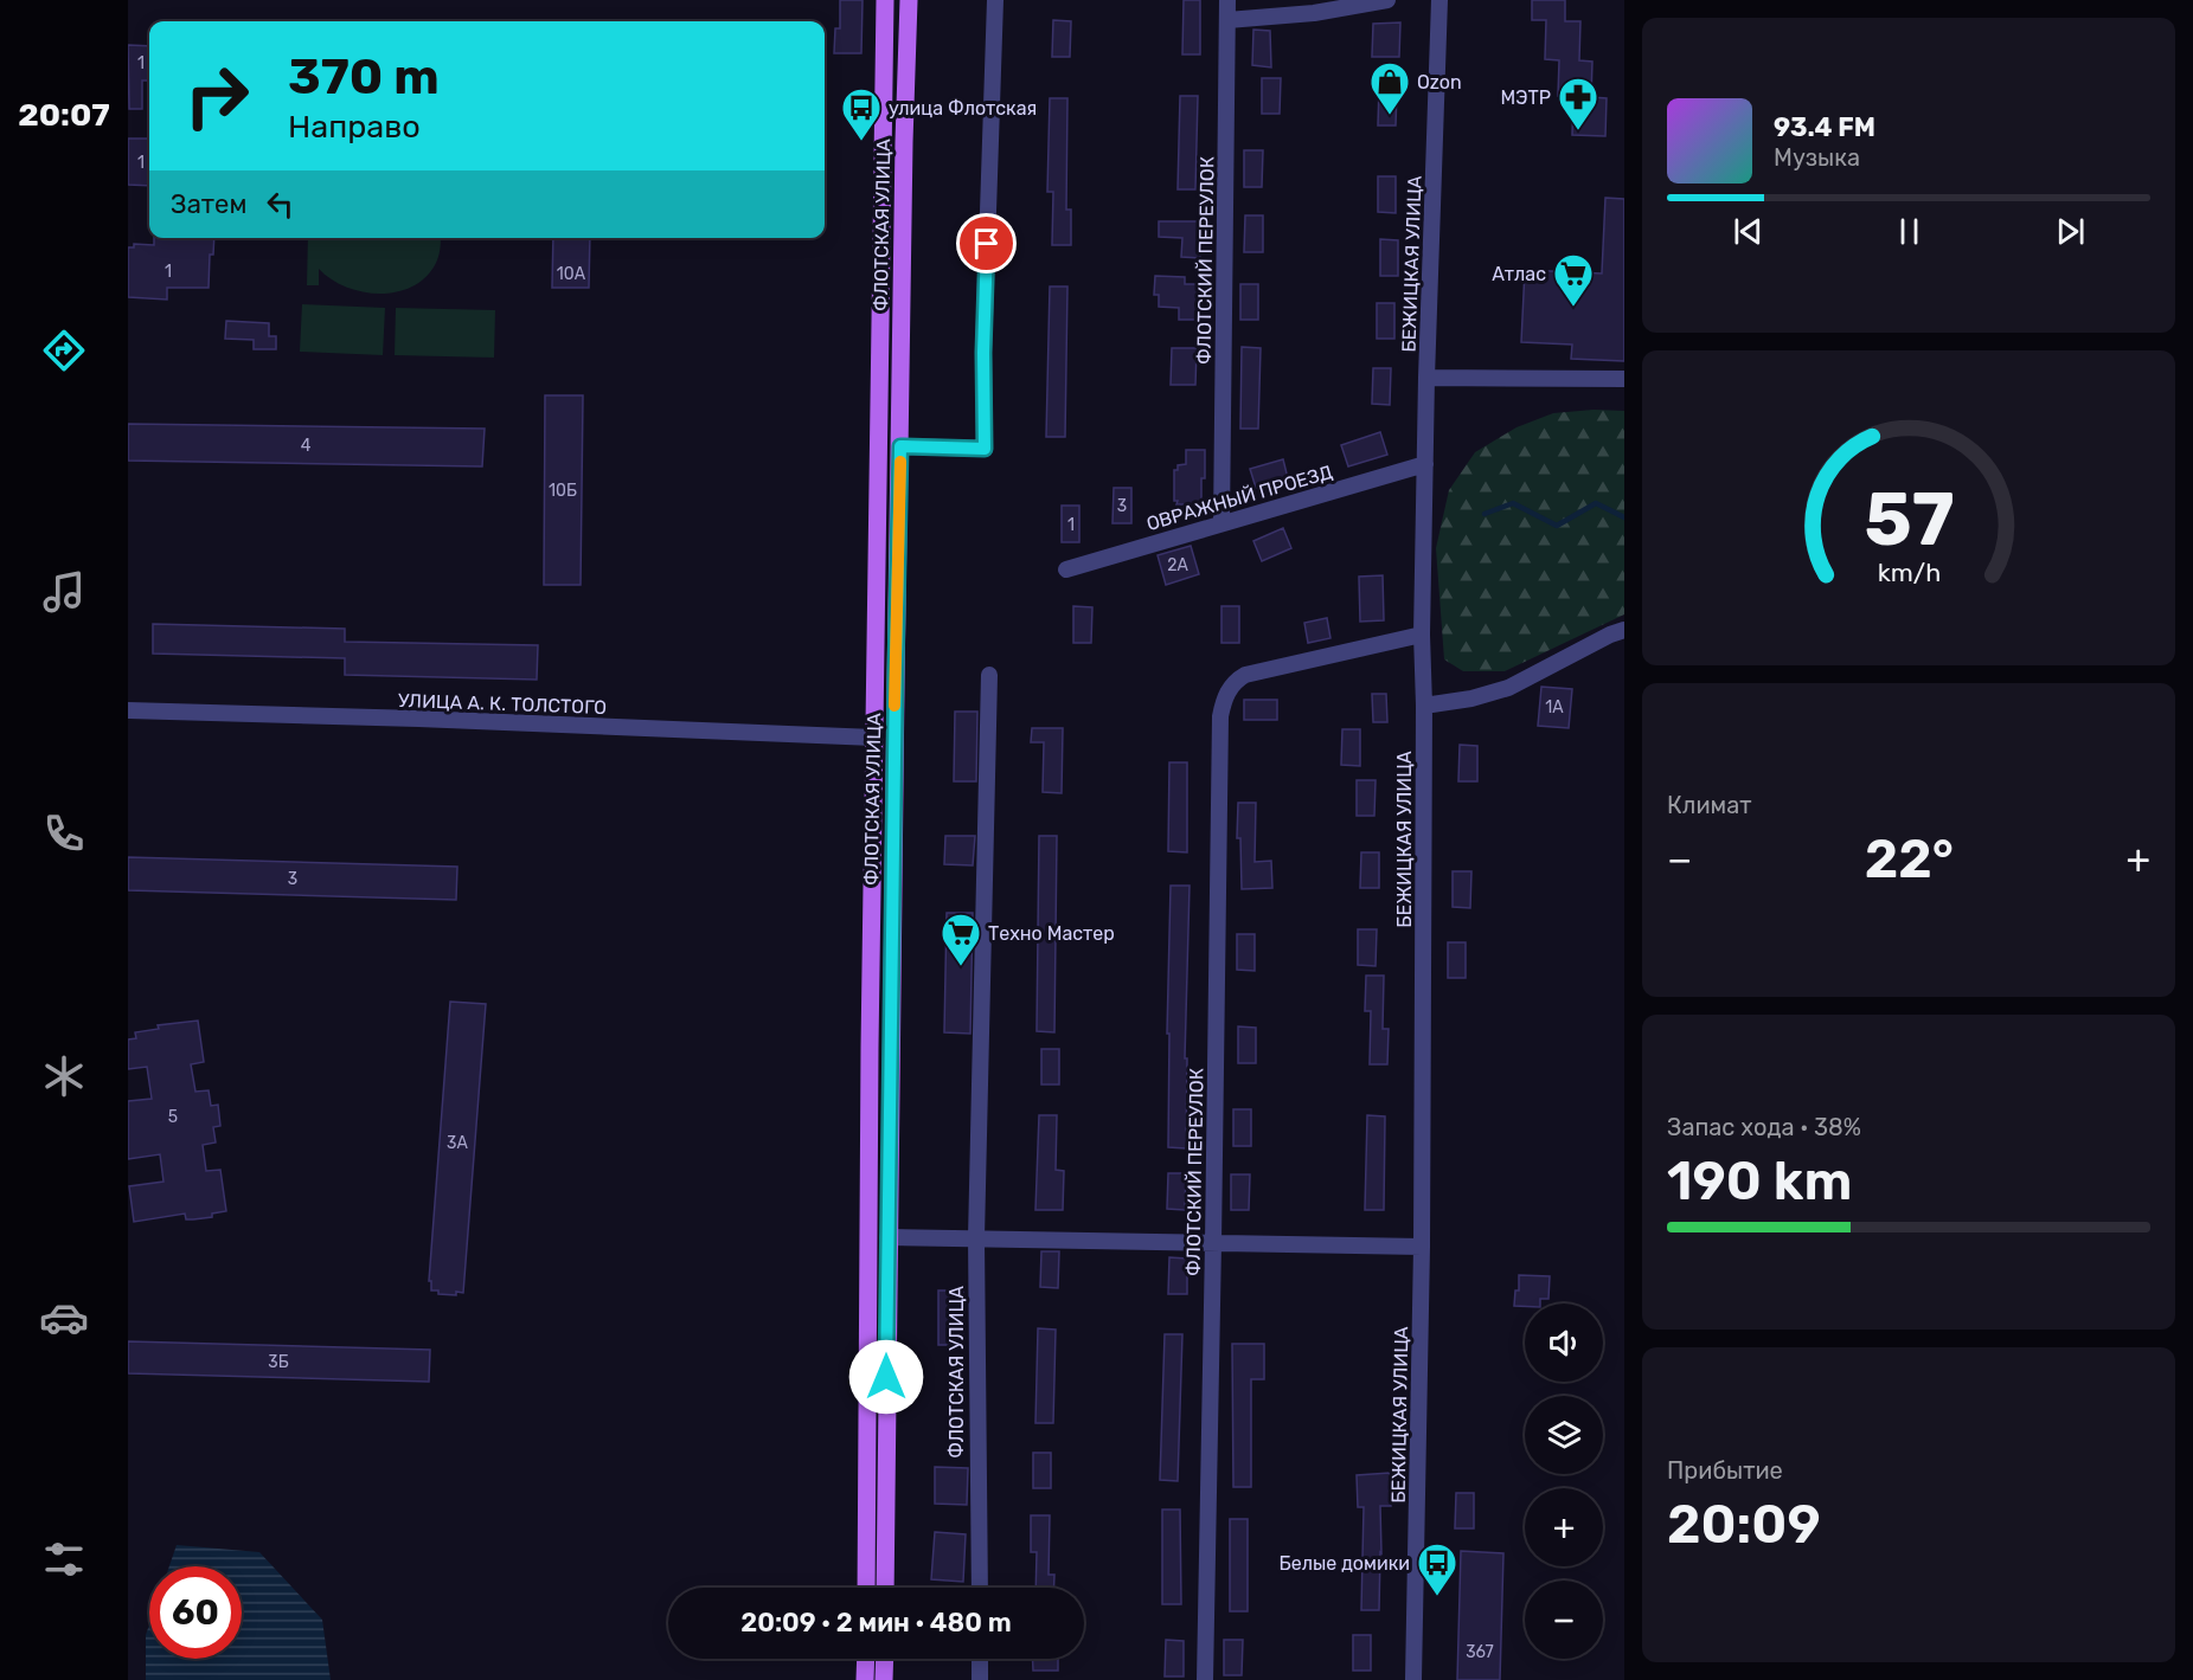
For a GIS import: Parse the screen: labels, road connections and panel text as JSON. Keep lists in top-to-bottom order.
{
  "streets": {
    "main road": ["ФЛОТСКАЯ УЛИЦА"],
    "street": [
      "ФЛОТСКИЙ ПЕРЕУЛОК",
      "БЕЖИЦКАЯ УЛИЦА",
      "ОВРАЖНЫЙ ПРОЕЗД",
      "УЛИЦА А. К. ТОЛСТОГО"
    ]
  },
  "crossings": [
    ["ФЛОТСКАЯ УЛИЦА", "УЛИЦА А. К. ТОЛСТОГО"],
    ["ФЛОТСКИЙ ПЕРЕУЛОК", "БЕЖИЦКАЯ УЛИЦА"],
    ["ФЛОТСКИЙ ПЕРЕУЛОК", "ОВРАЖНЫЙ ПРОЕЗД"],
    ["БЕЖИЦКАЯ УЛИЦА", "ОВРАЖНЫЙ ПРОЕЗД"]
  ],
  "places": {
    "shop": ["Ozon"],
    "pharmacy": ["МЭТР"],
    "bus stop": ["улица Флотская", "Белые домики"],
    "supermarket": ["Атлас", "Техно Мастер"]
  },
  "house_numbers": [
    "1",
    "1",
    "1",
    "10А",
    "4",
    "10Б",
    "3",
    "1",
    "2А",
    "1А",
    "3",
    "5",
    "3А",
    "3Б",
    "367"
  ],
  "page": {
    "tabs": "20:07",
    "turn": ["370 m", "Направо"],
    "song": ["93.4 FM", "Музыка"],
    "then": "Затем",
    "tile": [
      "Климат",
      ["Запас хода · 38%", "190 km"],
      ["Прибытие", "20:09"]
    ],
    "heat": ["−", "22°", "+"],
    "map_buttons": ["+", "−"],
    "limit": "60",
    "trip": "20:09 · 2 мин · 480 m",
    "gauge": ["57", "km/h"]
  }
}
